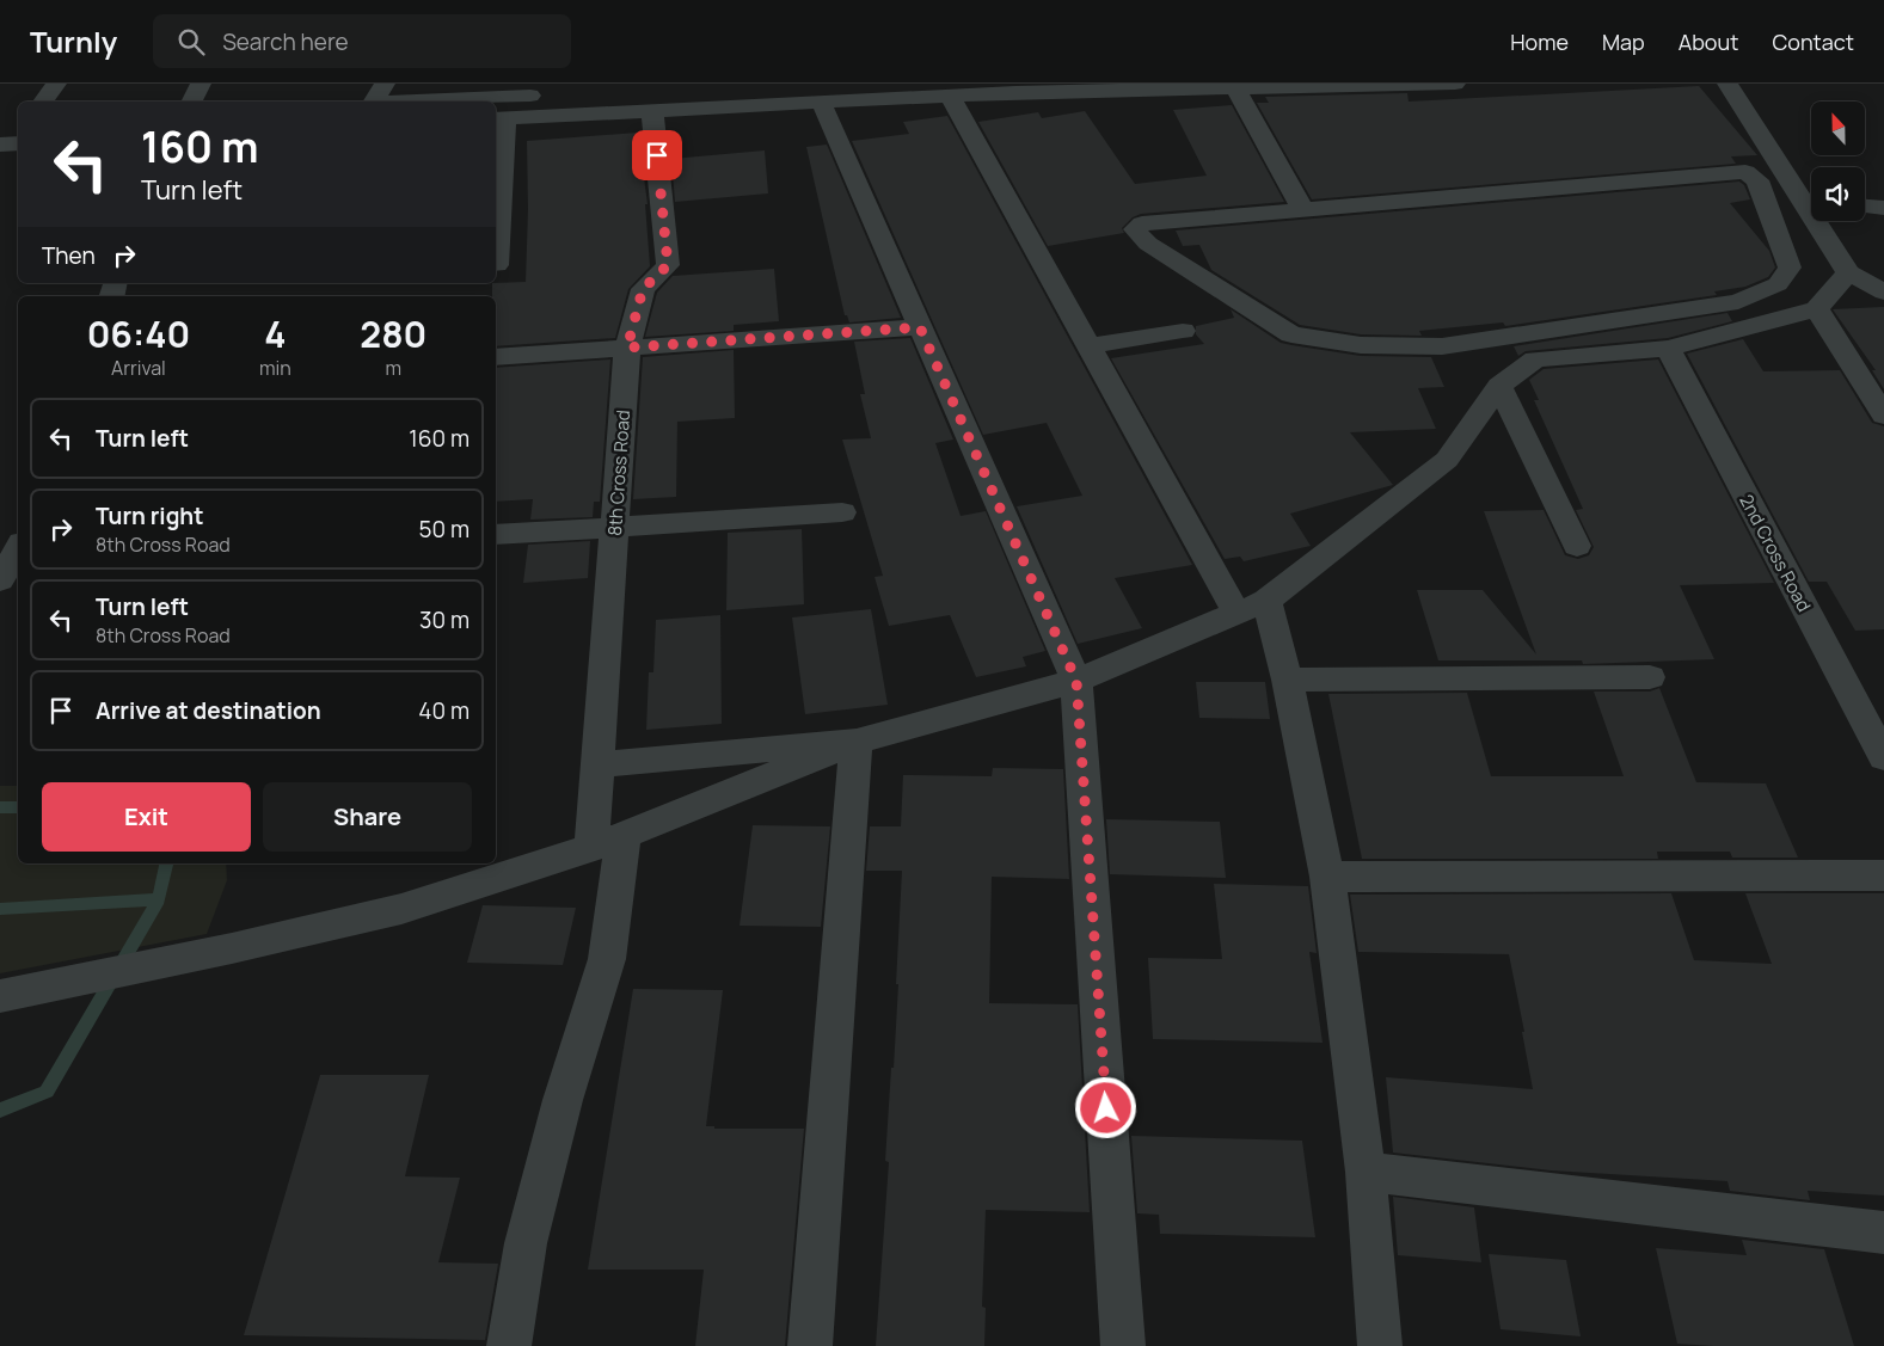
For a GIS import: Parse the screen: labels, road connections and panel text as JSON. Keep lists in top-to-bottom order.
{
  "streets": {
    "street": ["8th Cross Road", "2nd Cross Road"]
  },
  "north": "top",
  "page": {
    "header": "Turnly",
    "search": "Search here",
    "nav": [
      "Home",
      "Map",
      "About",
      "Contact"
    ],
    "turn": ["160 m", "Turn left"],
    "then": "Then",
    "eta": [
      "06:40",
      "Arrival",
      "4",
      "min",
      "280",
      "m"
    ],
    "list": [
      {
        "name": "Turn left",
        "value": "160 m"
      },
      {
        "name": "Turn right",
        "note": "8th Cross Road",
        "value": "50 m"
      },
      {
        "name": "Turn left",
        "note": "8th Cross Road",
        "value": "30 m"
      },
      {
        "name": "Arrive at destination",
        "value": "40 m"
      }
    ],
    "buttons": ["Exit", "Share"]
  }
}
